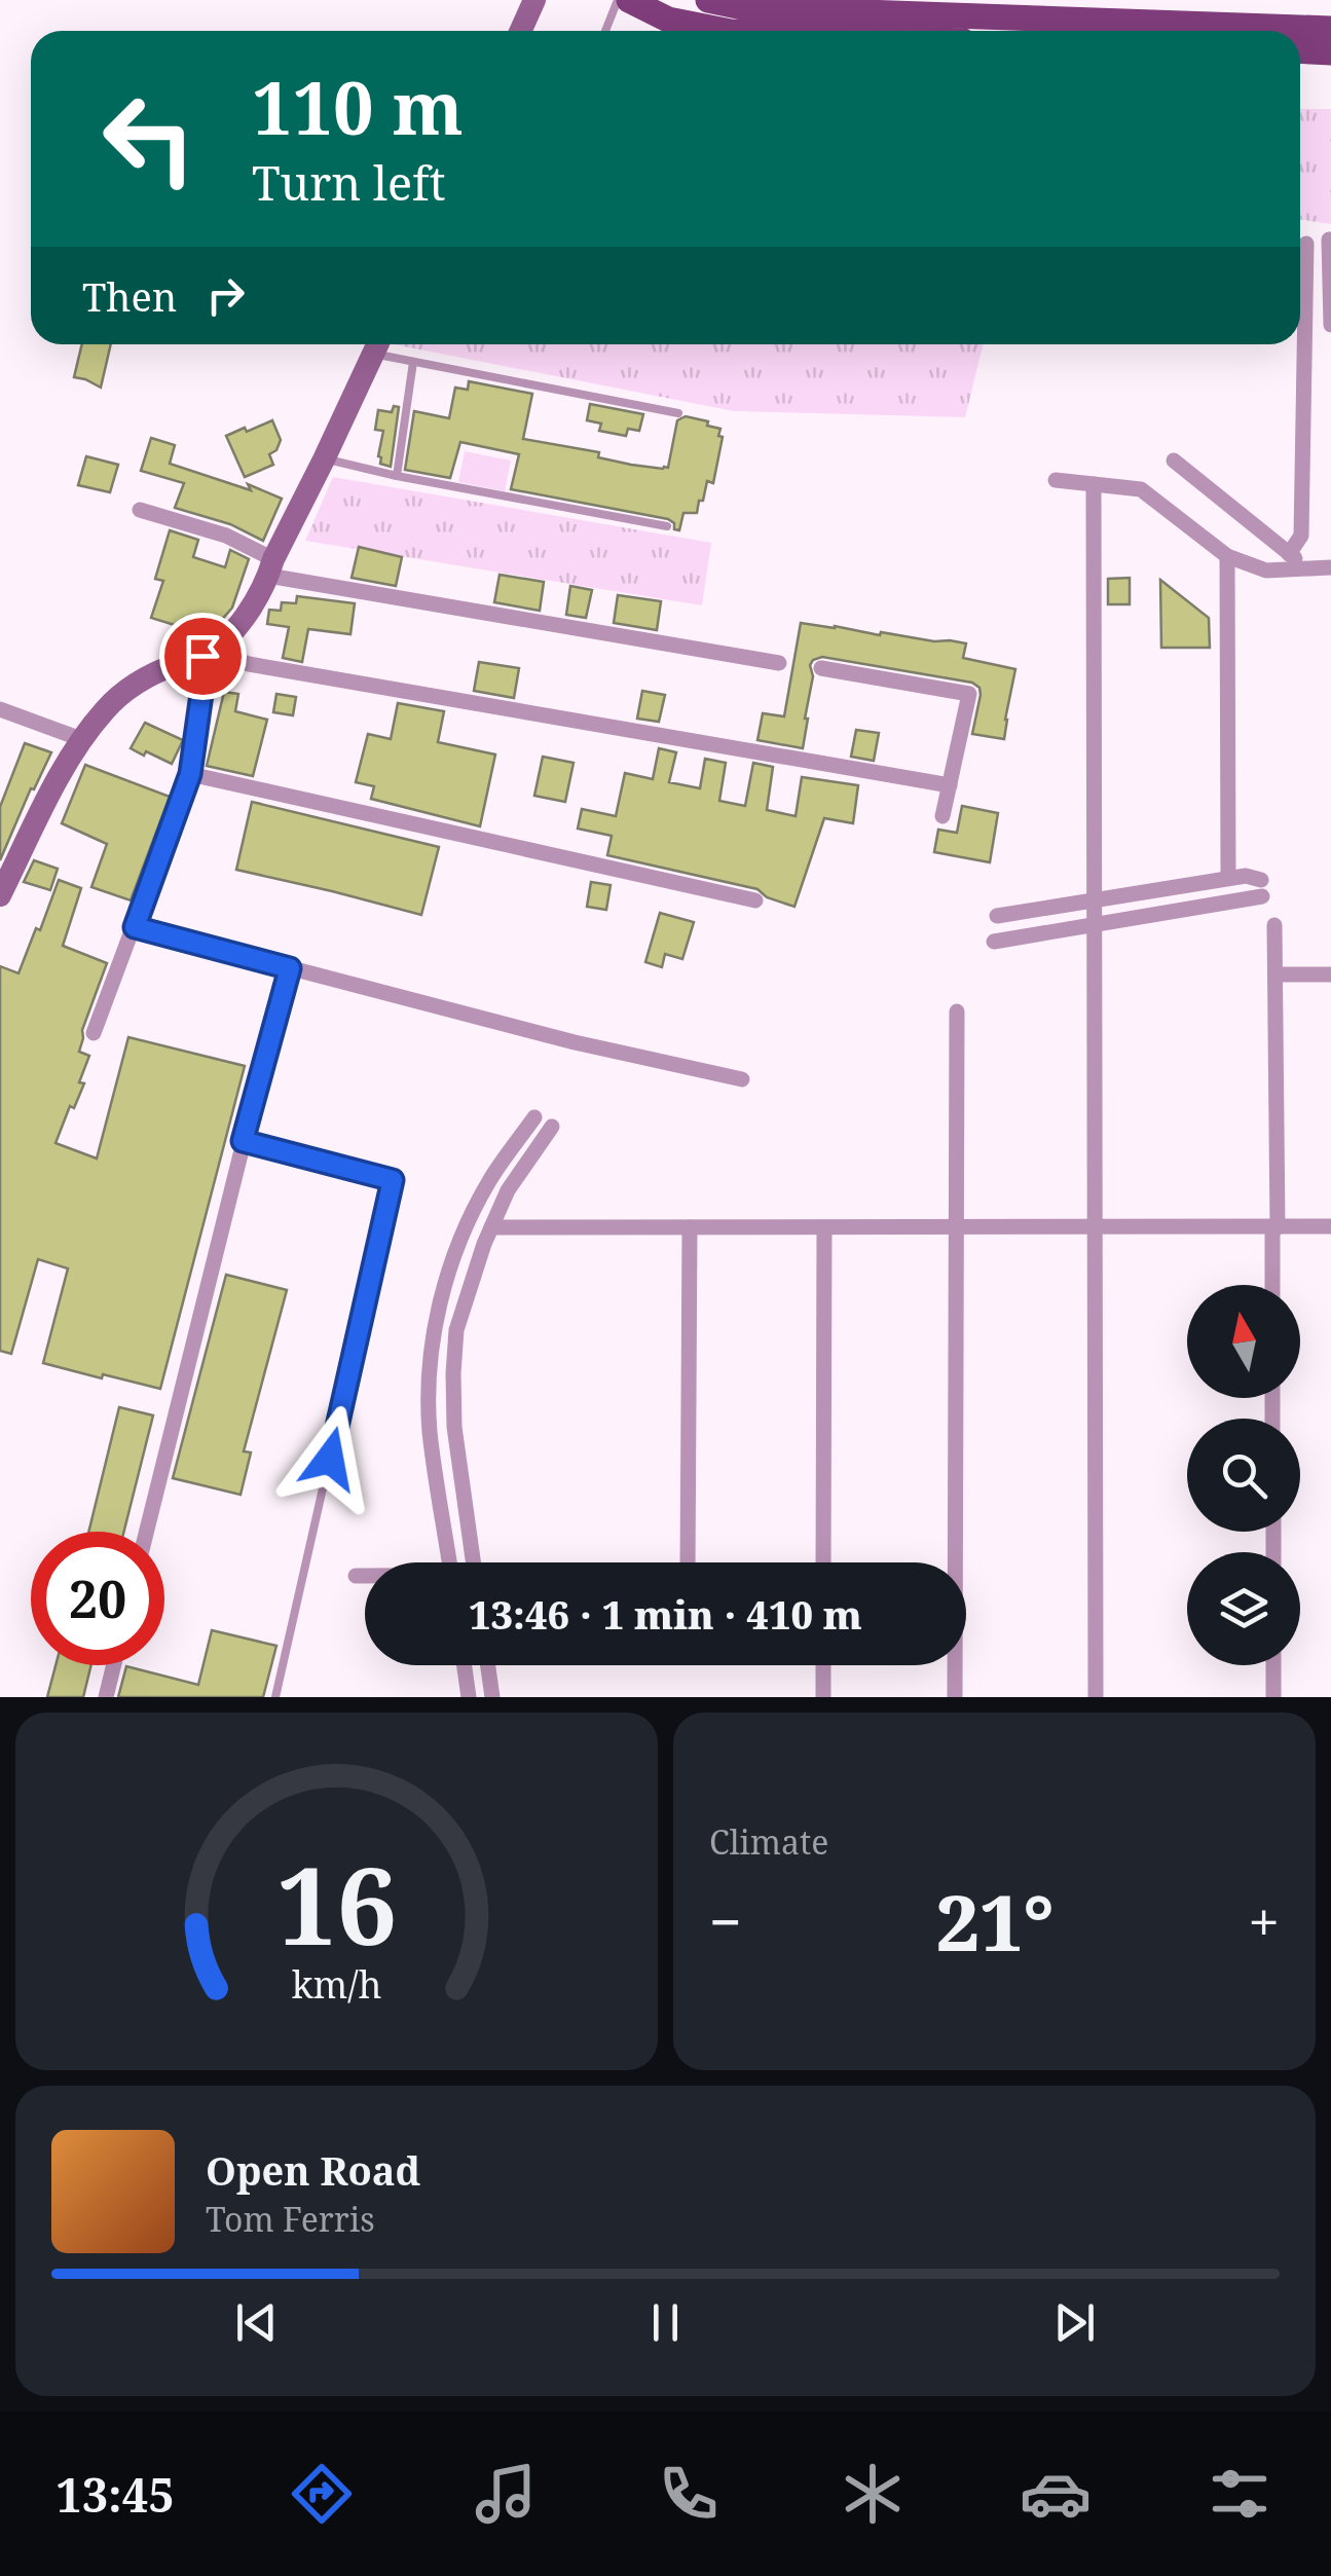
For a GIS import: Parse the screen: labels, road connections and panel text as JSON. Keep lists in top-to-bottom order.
{
  "north": "top",
  "page": {
    "turn": ["110 m", "Turn left"],
    "then": "Then",
    "limit": "20",
    "trip": "13:46 · 1 min · 410 m",
    "tile": "Climate",
    "heat": ["−", "21°", "+"],
    "song": ["Open Road", "Tom Ferris"],
    "tabs": "13:45",
    "gauge": ["16", "km/h"]
  }
}
